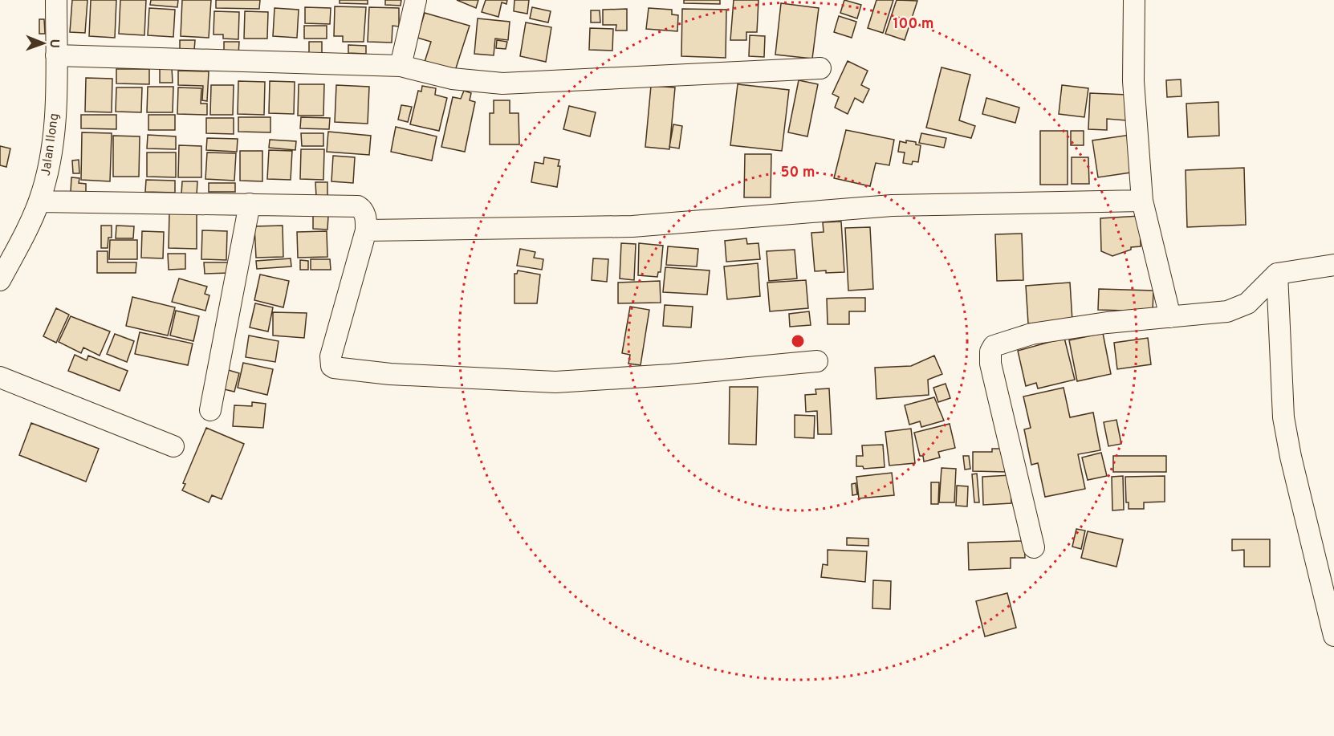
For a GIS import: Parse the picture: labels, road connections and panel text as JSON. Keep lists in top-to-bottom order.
{
  "streets": {
    "street": ["Jalan Ilong"]
  },
  "north": "right",
  "rings": ["100 m", "50 m"]
}
